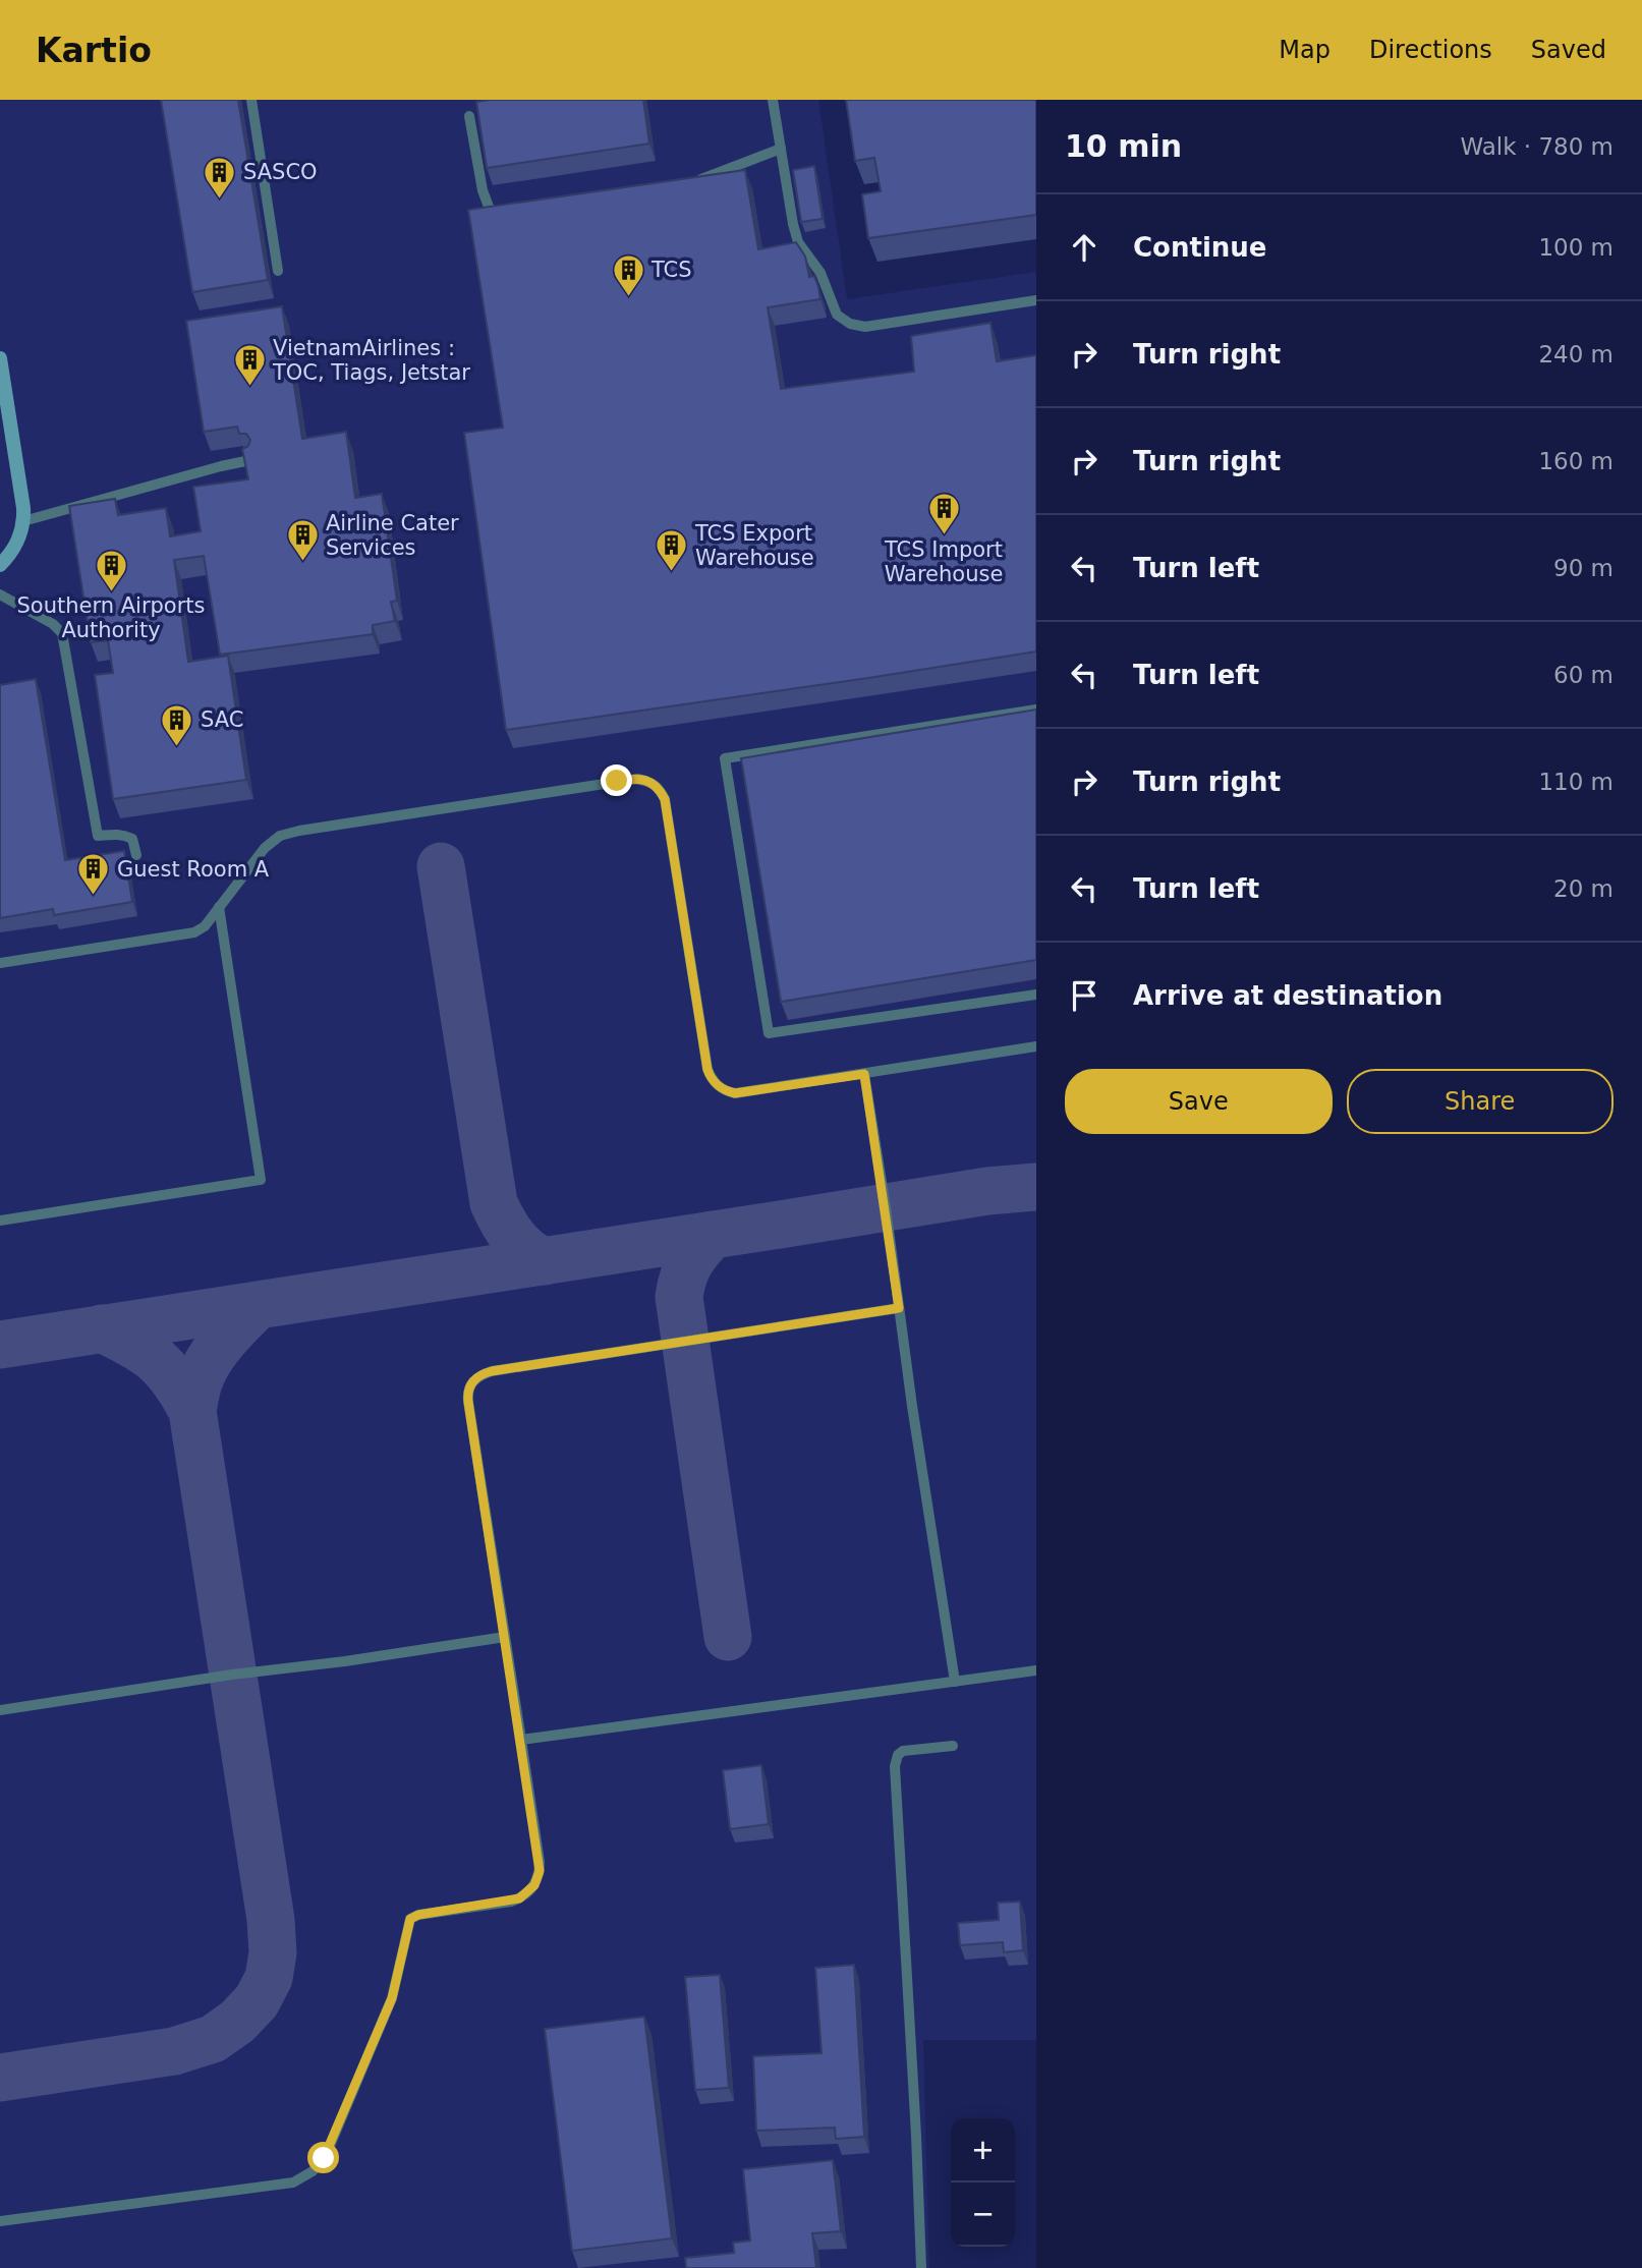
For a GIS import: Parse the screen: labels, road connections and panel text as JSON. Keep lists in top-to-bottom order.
{
  "places": {
    "building": [
      "SASCO",
      "TCS",
      "VietnamAirlines : TOC, Tiags, Jetstar",
      "TCS Import Warehouse",
      "Airline Cater Services",
      "TCS Export Warehouse",
      "Southern Airports Authority",
      "SAC",
      "Guest Room A"
    ]
  },
  "page": {
    "header": "Kartio",
    "nav": ["Map", "Directions", "Saved"],
    "heading": ["10 min", "Walk · 780 m"],
    "list": [
      ["Continue", "100 m"],
      ["Turn right", "240 m"],
      ["Turn right", "160 m"],
      ["Turn left", "90 m"],
      ["Turn left", "60 m"],
      ["Turn right", "110 m"],
      ["Turn left", "20 m"],
      "Arrive at destination"
    ],
    "buttons": ["Save", "Share"],
    "map_buttons": ["+", "−"]
  }
}
